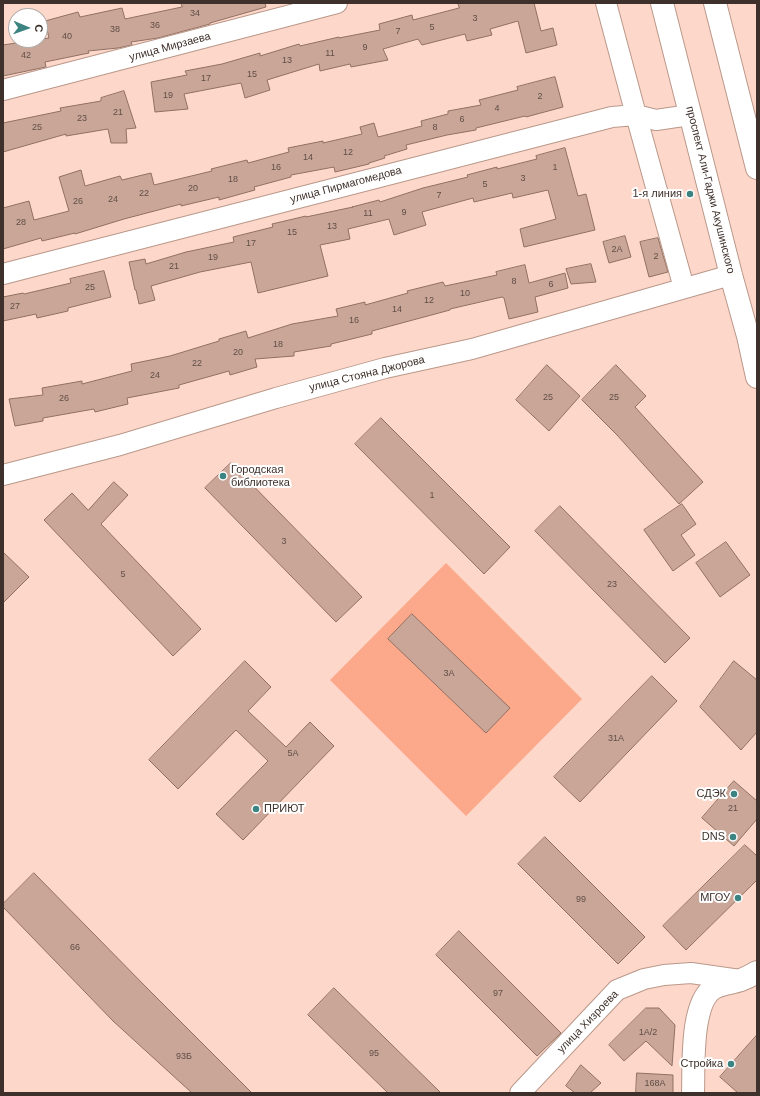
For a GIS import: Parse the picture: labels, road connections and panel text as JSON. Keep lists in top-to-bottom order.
{
  "streets": {
    "main road": ["проспект Али-Гаджи Акушинского"],
    "street": [
      "улица Мирзаева",
      "улица Пирмагомедова",
      "улица Стояна Джорова",
      "улица Хизроева"
    ]
  },
  "crossings": [
    ["улица Пирмагомедова", "проспект Али-Гаджи Акушинского"],
    ["проспект Али-Гаджи Акушинского", "улица Стояна Джорова"]
  ],
  "places": [
    "1-я линия",
    "Городская библиотека",
    "СДЭК",
    "ПРИЮТ",
    "DNS",
    "МГОУ",
    "Стройка"
  ],
  "house_numbers": [
    "34",
    "3",
    "36",
    "5",
    "38",
    "7",
    "40",
    "9",
    "11",
    "42",
    "13",
    "15",
    "17",
    "19",
    "2",
    "4",
    "21",
    "23",
    "6",
    "25",
    "8",
    "12",
    "14",
    "16",
    "1",
    "3",
    "18",
    "5",
    "20",
    "22",
    "7",
    "24",
    "26",
    "9",
    "11",
    "28",
    "13",
    "15",
    "17",
    "2А",
    "2",
    "19",
    "21",
    "8",
    "6",
    "25",
    "10",
    "12",
    "27",
    "14",
    "16",
    "18",
    "20",
    "22",
    "24",
    "25",
    "25",
    "26",
    "1",
    "3",
    "5",
    "23",
    "3А",
    "31А",
    "5А",
    "21",
    "99",
    "66",
    "97",
    "1А/2",
    "95",
    "93Б",
    "168А"
  ],
  "north": "right"
}
